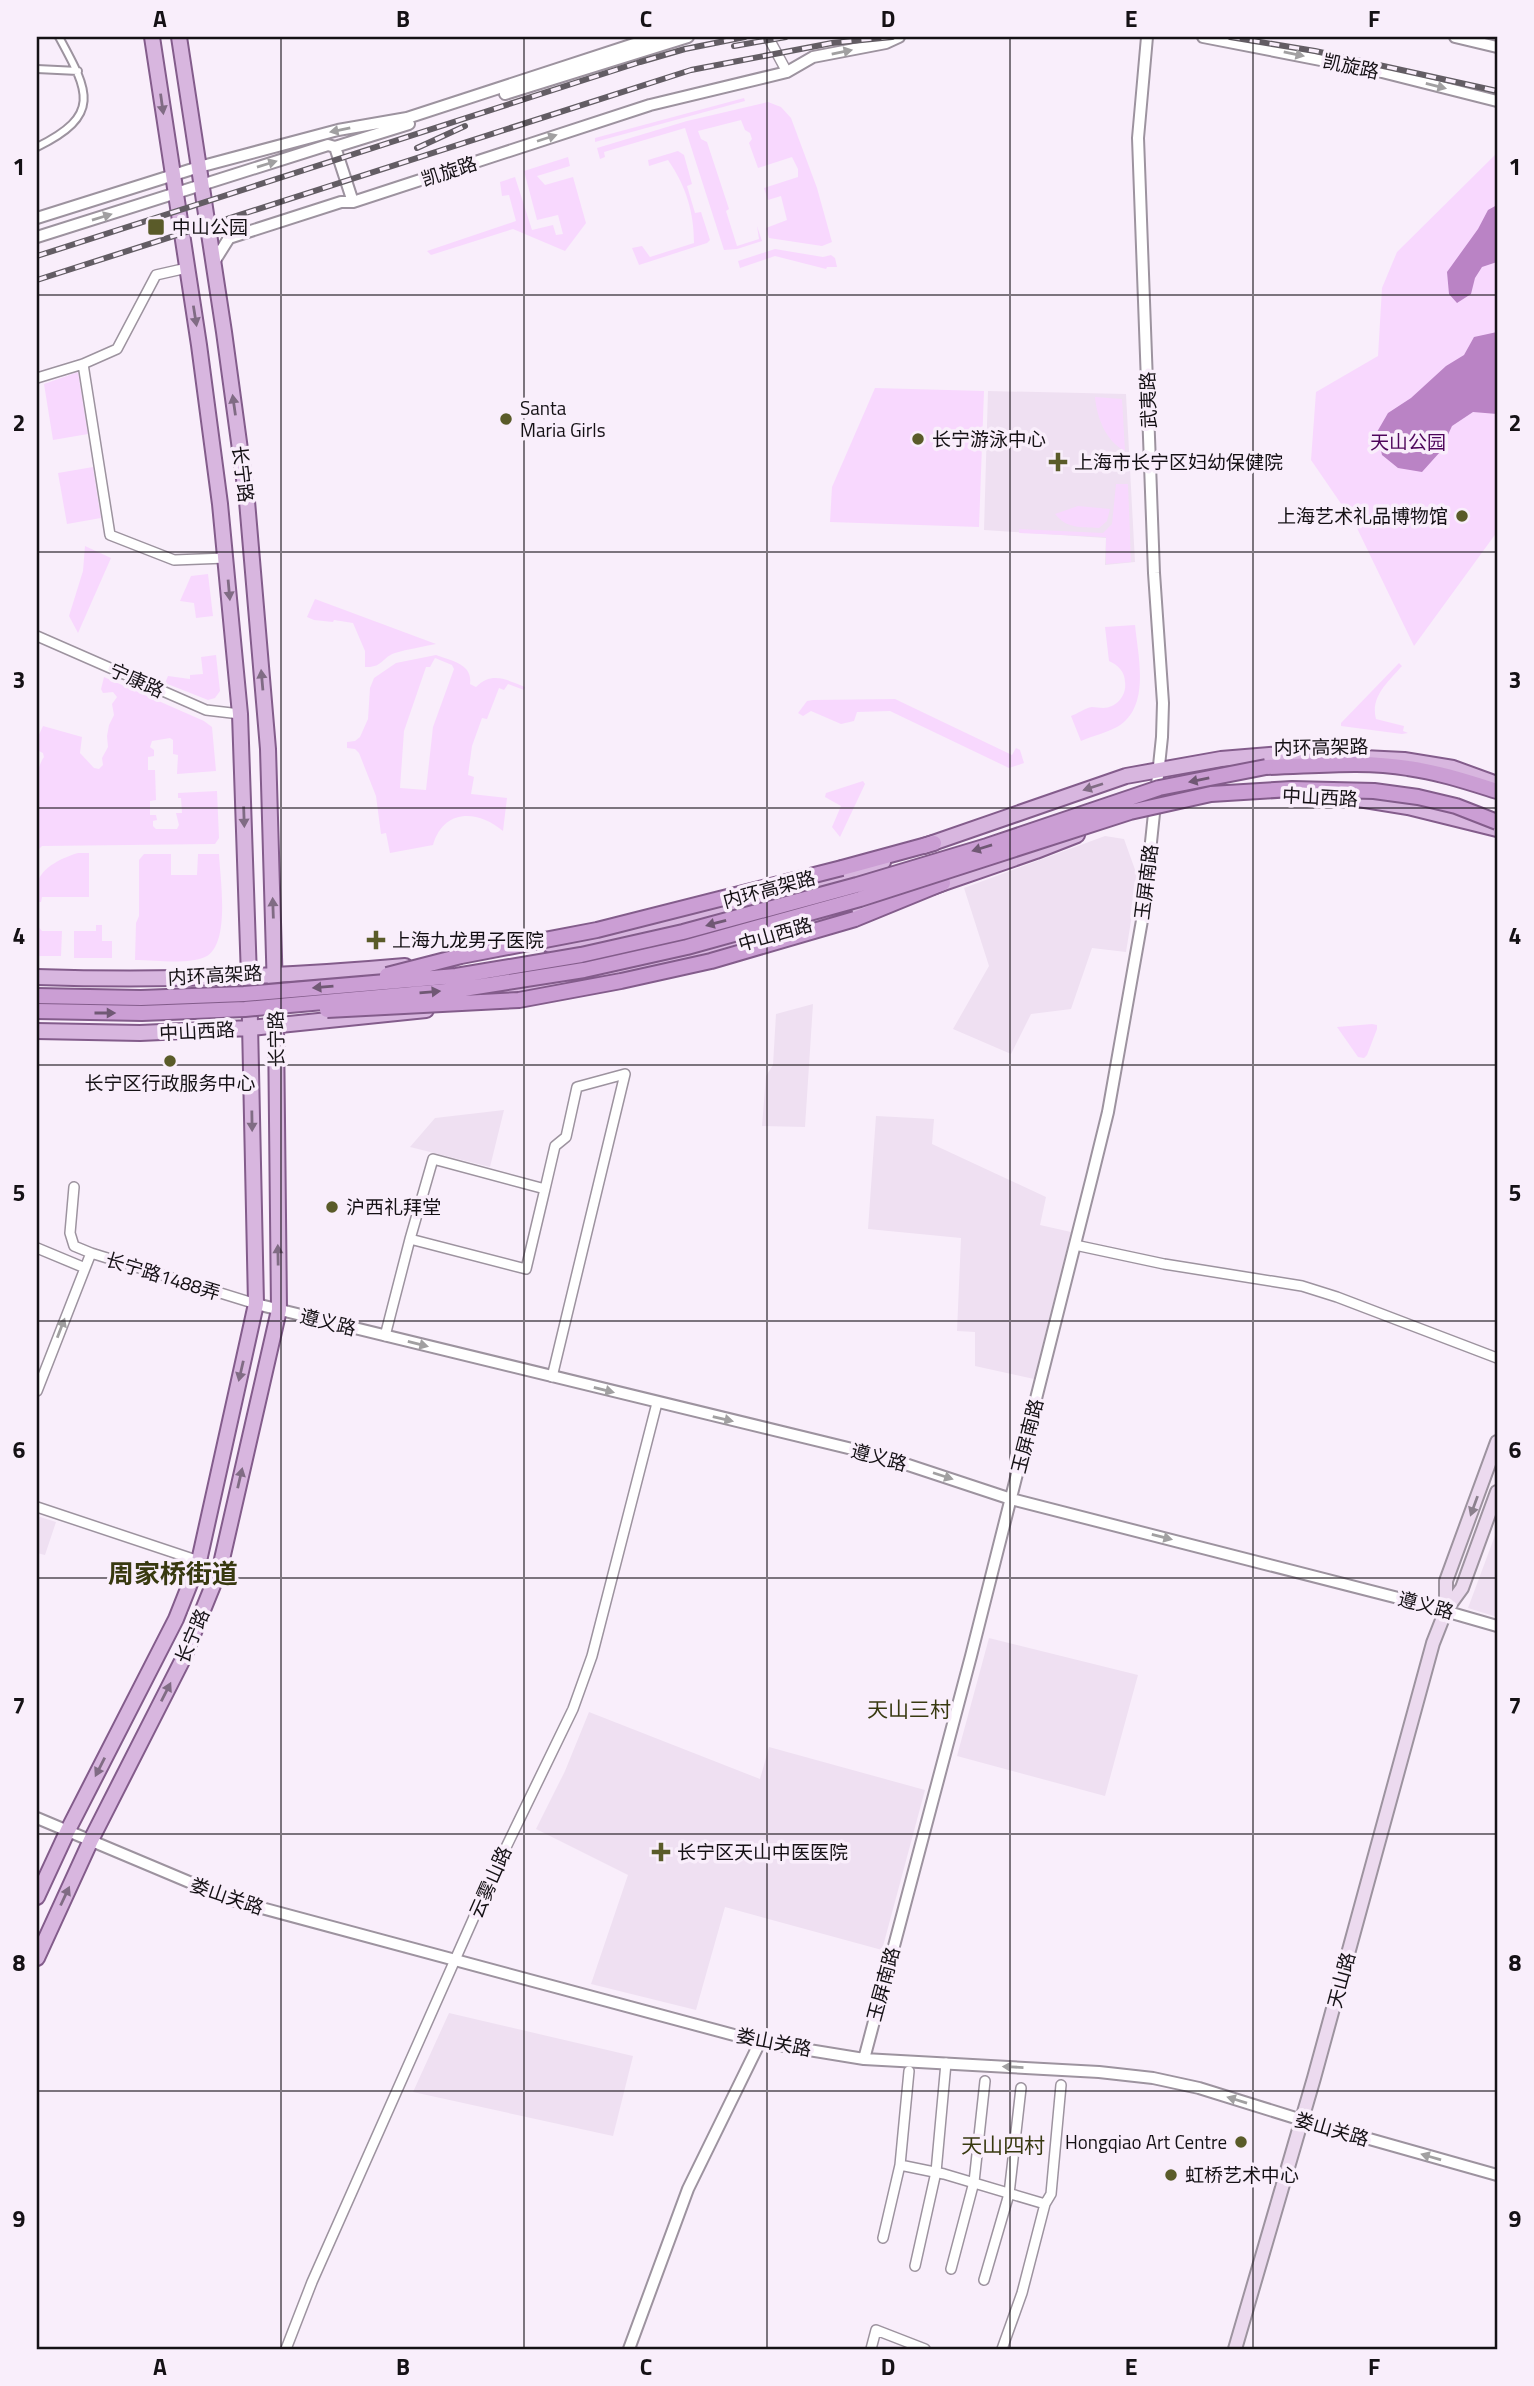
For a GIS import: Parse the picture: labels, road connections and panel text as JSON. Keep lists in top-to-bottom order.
{
  "streets": {
    "highway": ["内环高架路"],
    "main road": ["长宁路", "中山西路", "天山路"],
    "street": [
      "凯旋路",
      "武夷路",
      "宁康路",
      "玉屏南路",
      "长宁路1488弄",
      "遵义路",
      "云雾山路",
      "娄山关路"
    ]
  },
  "crossings": [
    ["凯旋路", "长宁路"],
    ["武夷路", "中山西路"],
    ["武夷路", "玉屏南路"],
    ["长宁路", "宁康路"],
    ["长宁路", "中山西路"],
    ["长宁路", "长宁路1488弄"],
    ["长宁路", "遵义路"],
    ["长宁路", "娄山关路"],
    ["中山西路", "玉屏南路"],
    ["玉屏南路", "遵义路"],
    ["玉屏南路", "娄山关路"],
    ["长宁路1488弄", "遵义路"],
    ["遵义路", "云雾山路"],
    ["遵义路", "天山路"],
    ["云雾山路", "娄山关路"],
    ["娄山关路", "天山路"]
  ],
  "one_way": ["长宁路1488弄", "遵义路", "娄山关路"],
  "districts": ["周家桥街道", "天山三村", "天山四村"],
  "parks": ["天山公园"],
  "places": {
    "transit": ["中山公园"],
    "other": [
      "Santa Maria Girls",
      "长宁游泳中心",
      "上海艺术礼品博物馆",
      "长宁区行政服务中心",
      "沪西礼拜堂",
      "Hongqiao Art Centre",
      "虹桥艺术中心"
    ],
    "health": ["上海市长宁区妇幼保健院", "上海九龙男子医院", "长宁区天山中医医院"]
  },
  "grid": {
    "columns": [
      "A",
      "B",
      "C",
      "D",
      "E",
      "F"
    ],
    "rows": [
      "1",
      "2",
      "3",
      "4",
      "5",
      "6",
      "7",
      "8",
      "9"
    ]
  }
}
